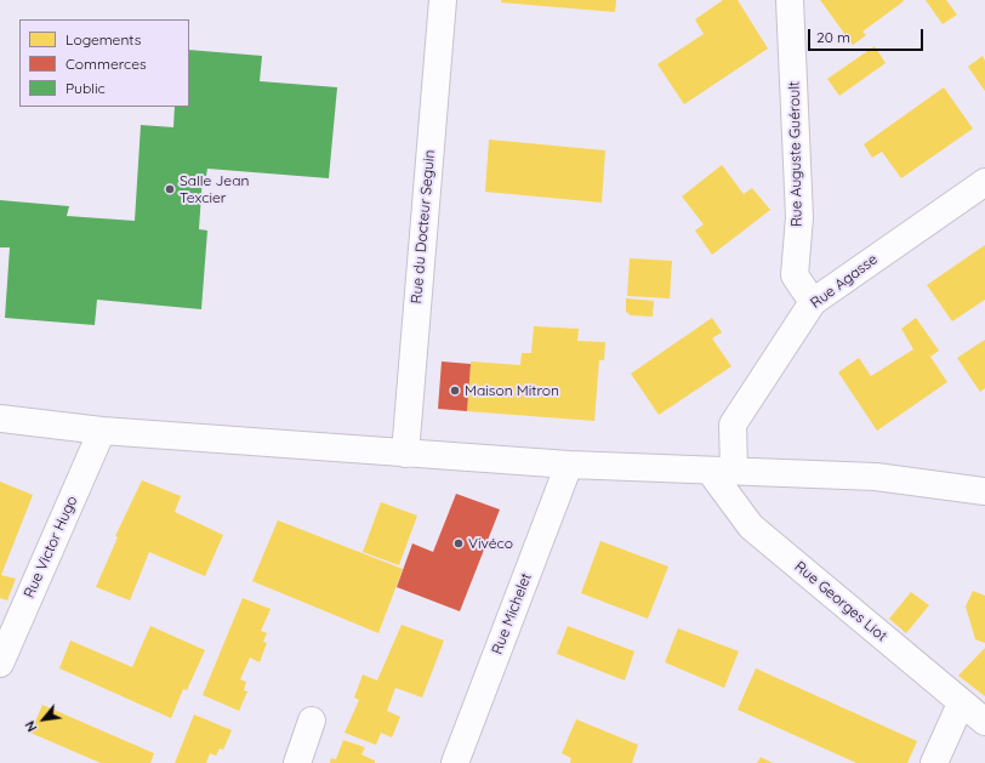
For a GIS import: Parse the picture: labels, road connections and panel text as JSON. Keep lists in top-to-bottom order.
{
  "streets": {
    "street": [
      "Rue Auguste Guéroult",
      "Rue du Docteur Seguin",
      "Rue Agasse",
      "Rue Victor Hugo",
      "Rue Georges Liot",
      "Rue Michelet"
    ]
  },
  "crossings": [
    ["Rue Auguste Guéroult", "Rue Agasse"],
    ["Rue Agasse", "Rue Georges Liot"]
  ],
  "places": ["Salle Jean Texcier", "Maison Mitron", "Vivéco"],
  "legend": ["Logements", "Commerces", "Public"],
  "scale_bar": "20 m",
  "north": "bottom left"
}
